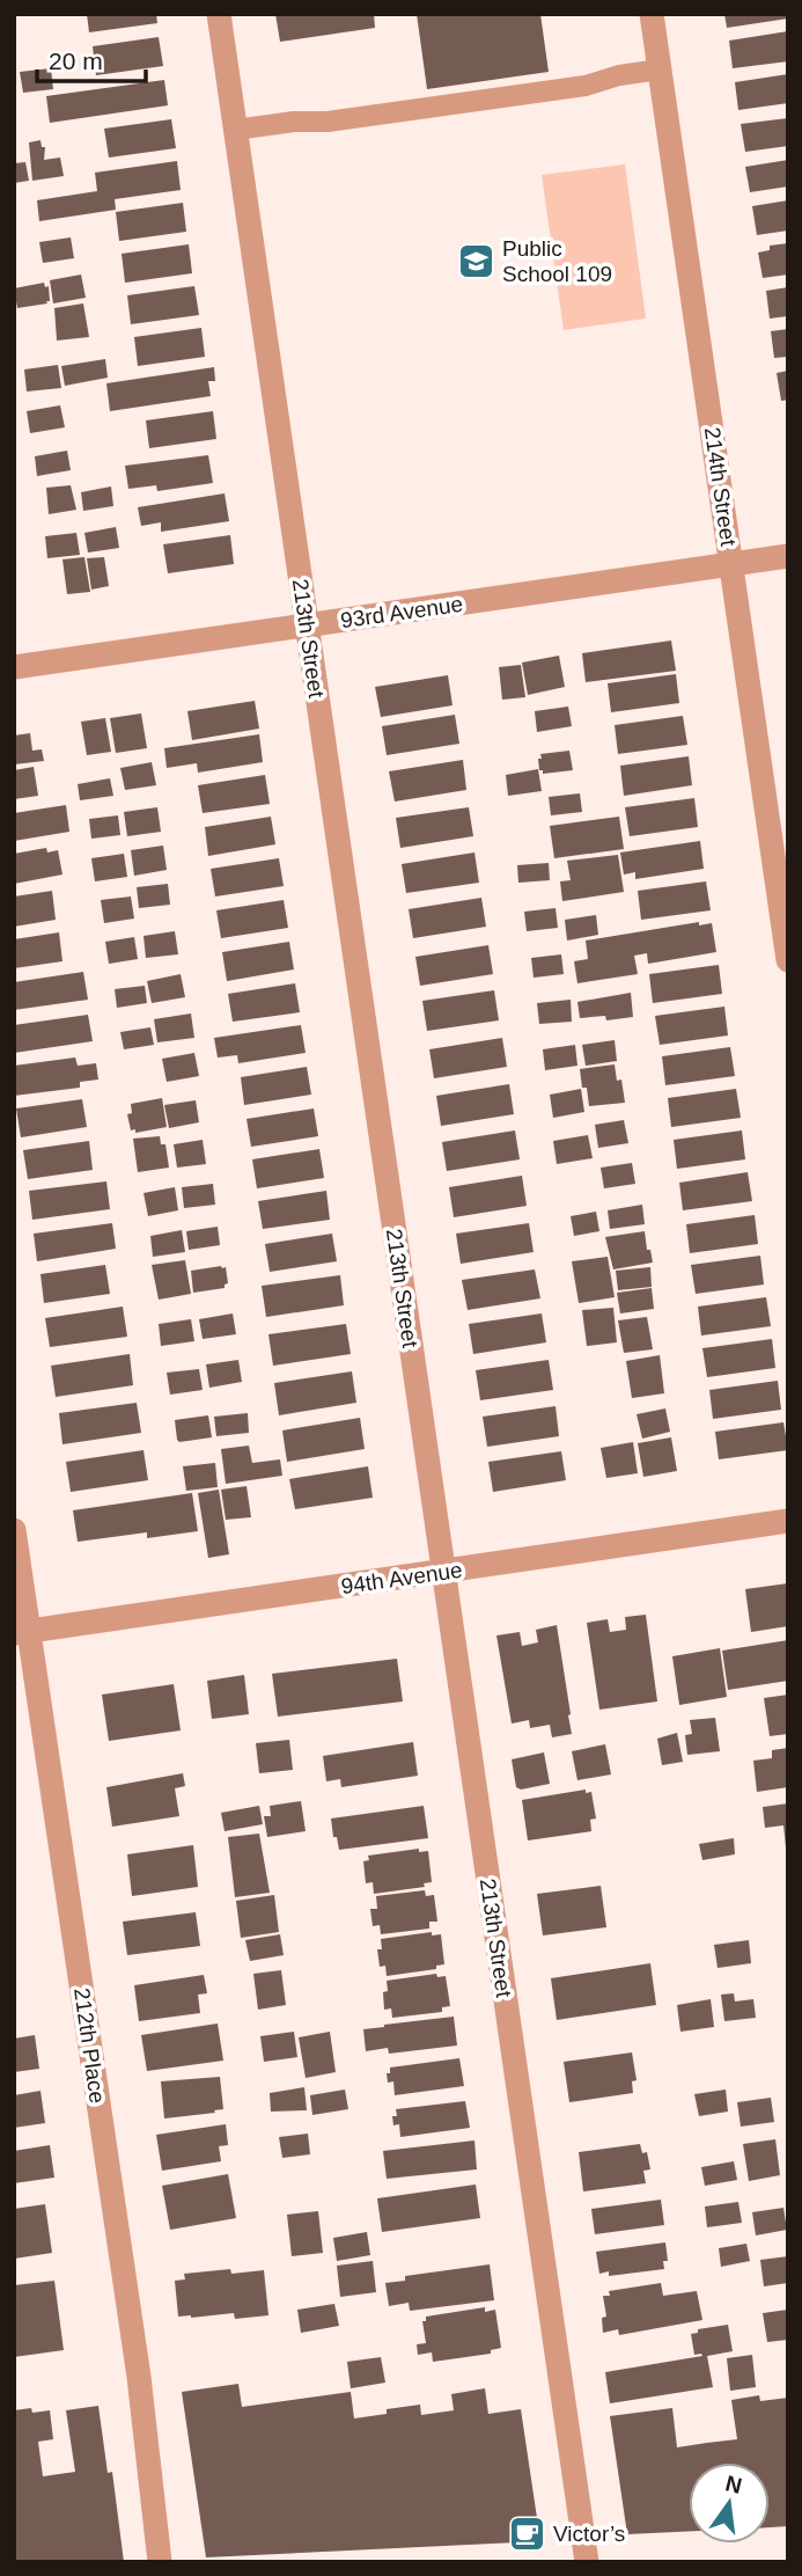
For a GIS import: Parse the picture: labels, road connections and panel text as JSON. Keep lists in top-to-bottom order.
{
  "streets": {
    "street": [
      "214th Street",
      "93rd Avenue",
      "213th Street",
      "94th Avenue",
      "212th Place"
    ]
  },
  "crossings": [
    ["214th Street", "93rd Avenue"],
    ["93rd Avenue", "213th Street"],
    ["213th Street", "94th Avenue"],
    ["94th Avenue", "212th Place"]
  ],
  "places": {
    "school or university": ["Public School 109"],
    "cafe": ["Victor’s"]
  },
  "scale_bar": "20 m",
  "north": "top"
}
